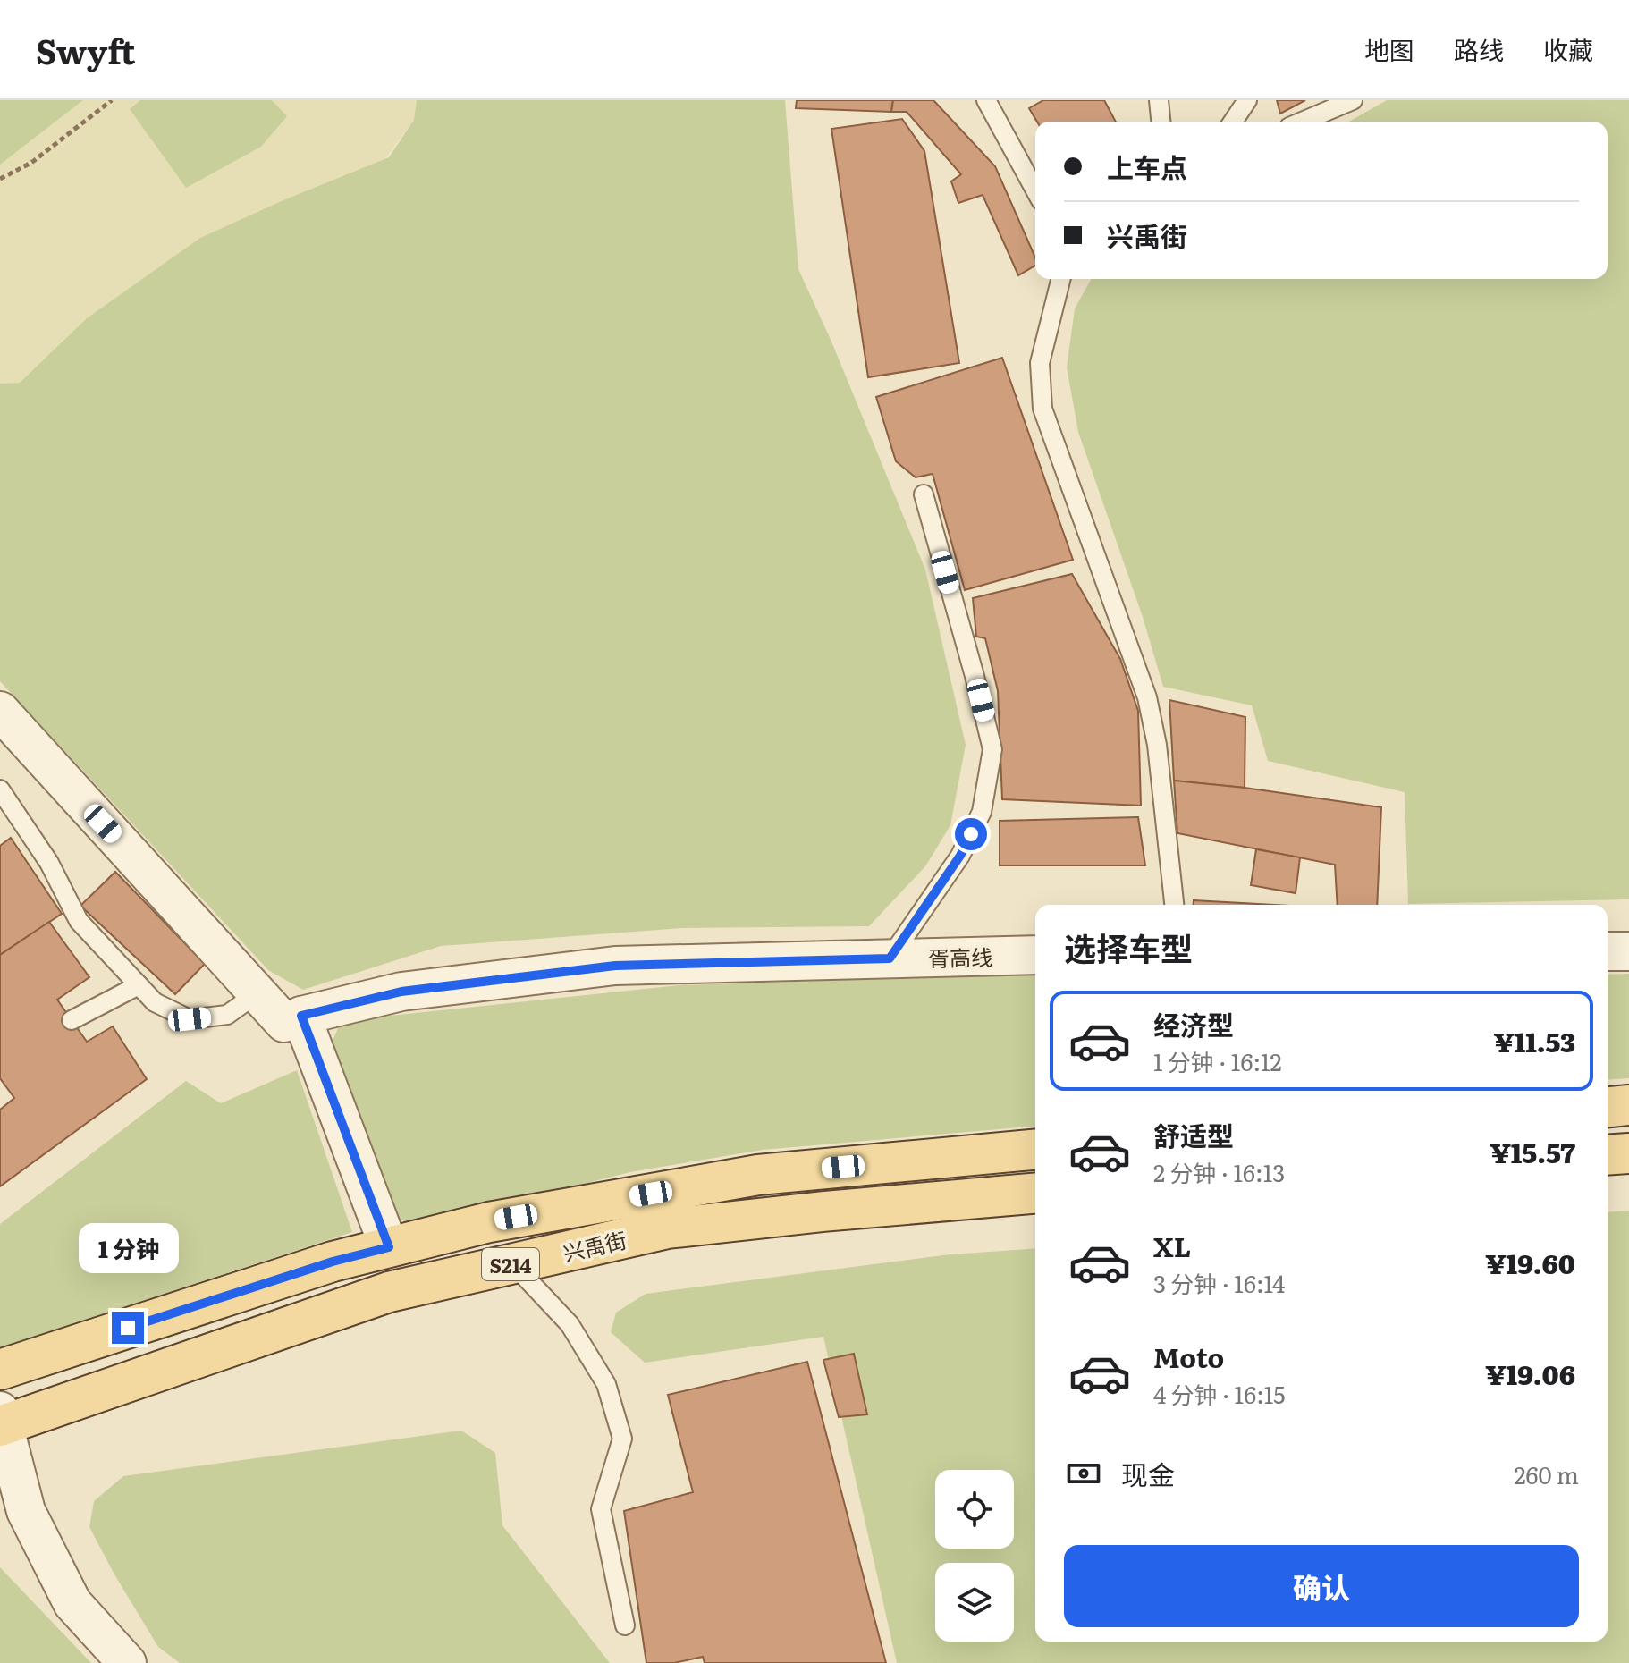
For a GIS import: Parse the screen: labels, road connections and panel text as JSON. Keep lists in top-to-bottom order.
{
  "streets": {
    "main road": ["兴禹街", "S214"],
    "street": ["胥高线"]
  },
  "page": {
    "header": "Swyft",
    "nav": ["地图", "路线", "收藏"],
    "banner": ["上车点", "兴禹街"],
    "heading": "选择车型",
    "list": [
      {
        "name": "经济型",
        "note": "1 分钟 · 16:12",
        "value": "¥11.53"
      },
      {
        "name": "舒适型",
        "note": "2 分钟 · 16:13",
        "value": "¥15.57"
      },
      {
        "name": "XL",
        "note": "3 分钟 · 16:14",
        "value": "¥19.60"
      },
      {
        "name": "Moto",
        "note": "4 分钟 · 16:15",
        "value": "¥19.06"
      }
    ],
    "bubble": "1 分钟",
    "pay": ["现金", "260 m"],
    "buttons": "确认"
  }
}
